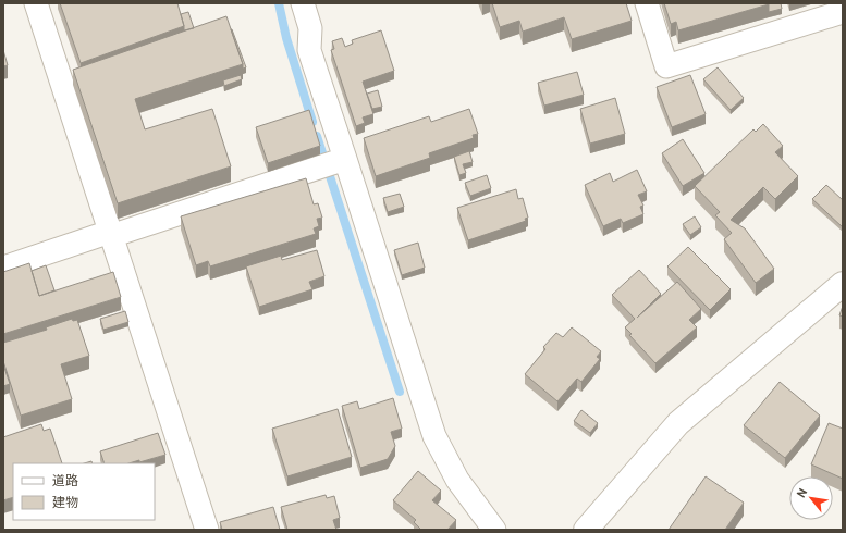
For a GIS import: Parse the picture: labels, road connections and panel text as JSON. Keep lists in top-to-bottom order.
{
  "legend": ["道路", "建物"],
  "north": "top left"
}
